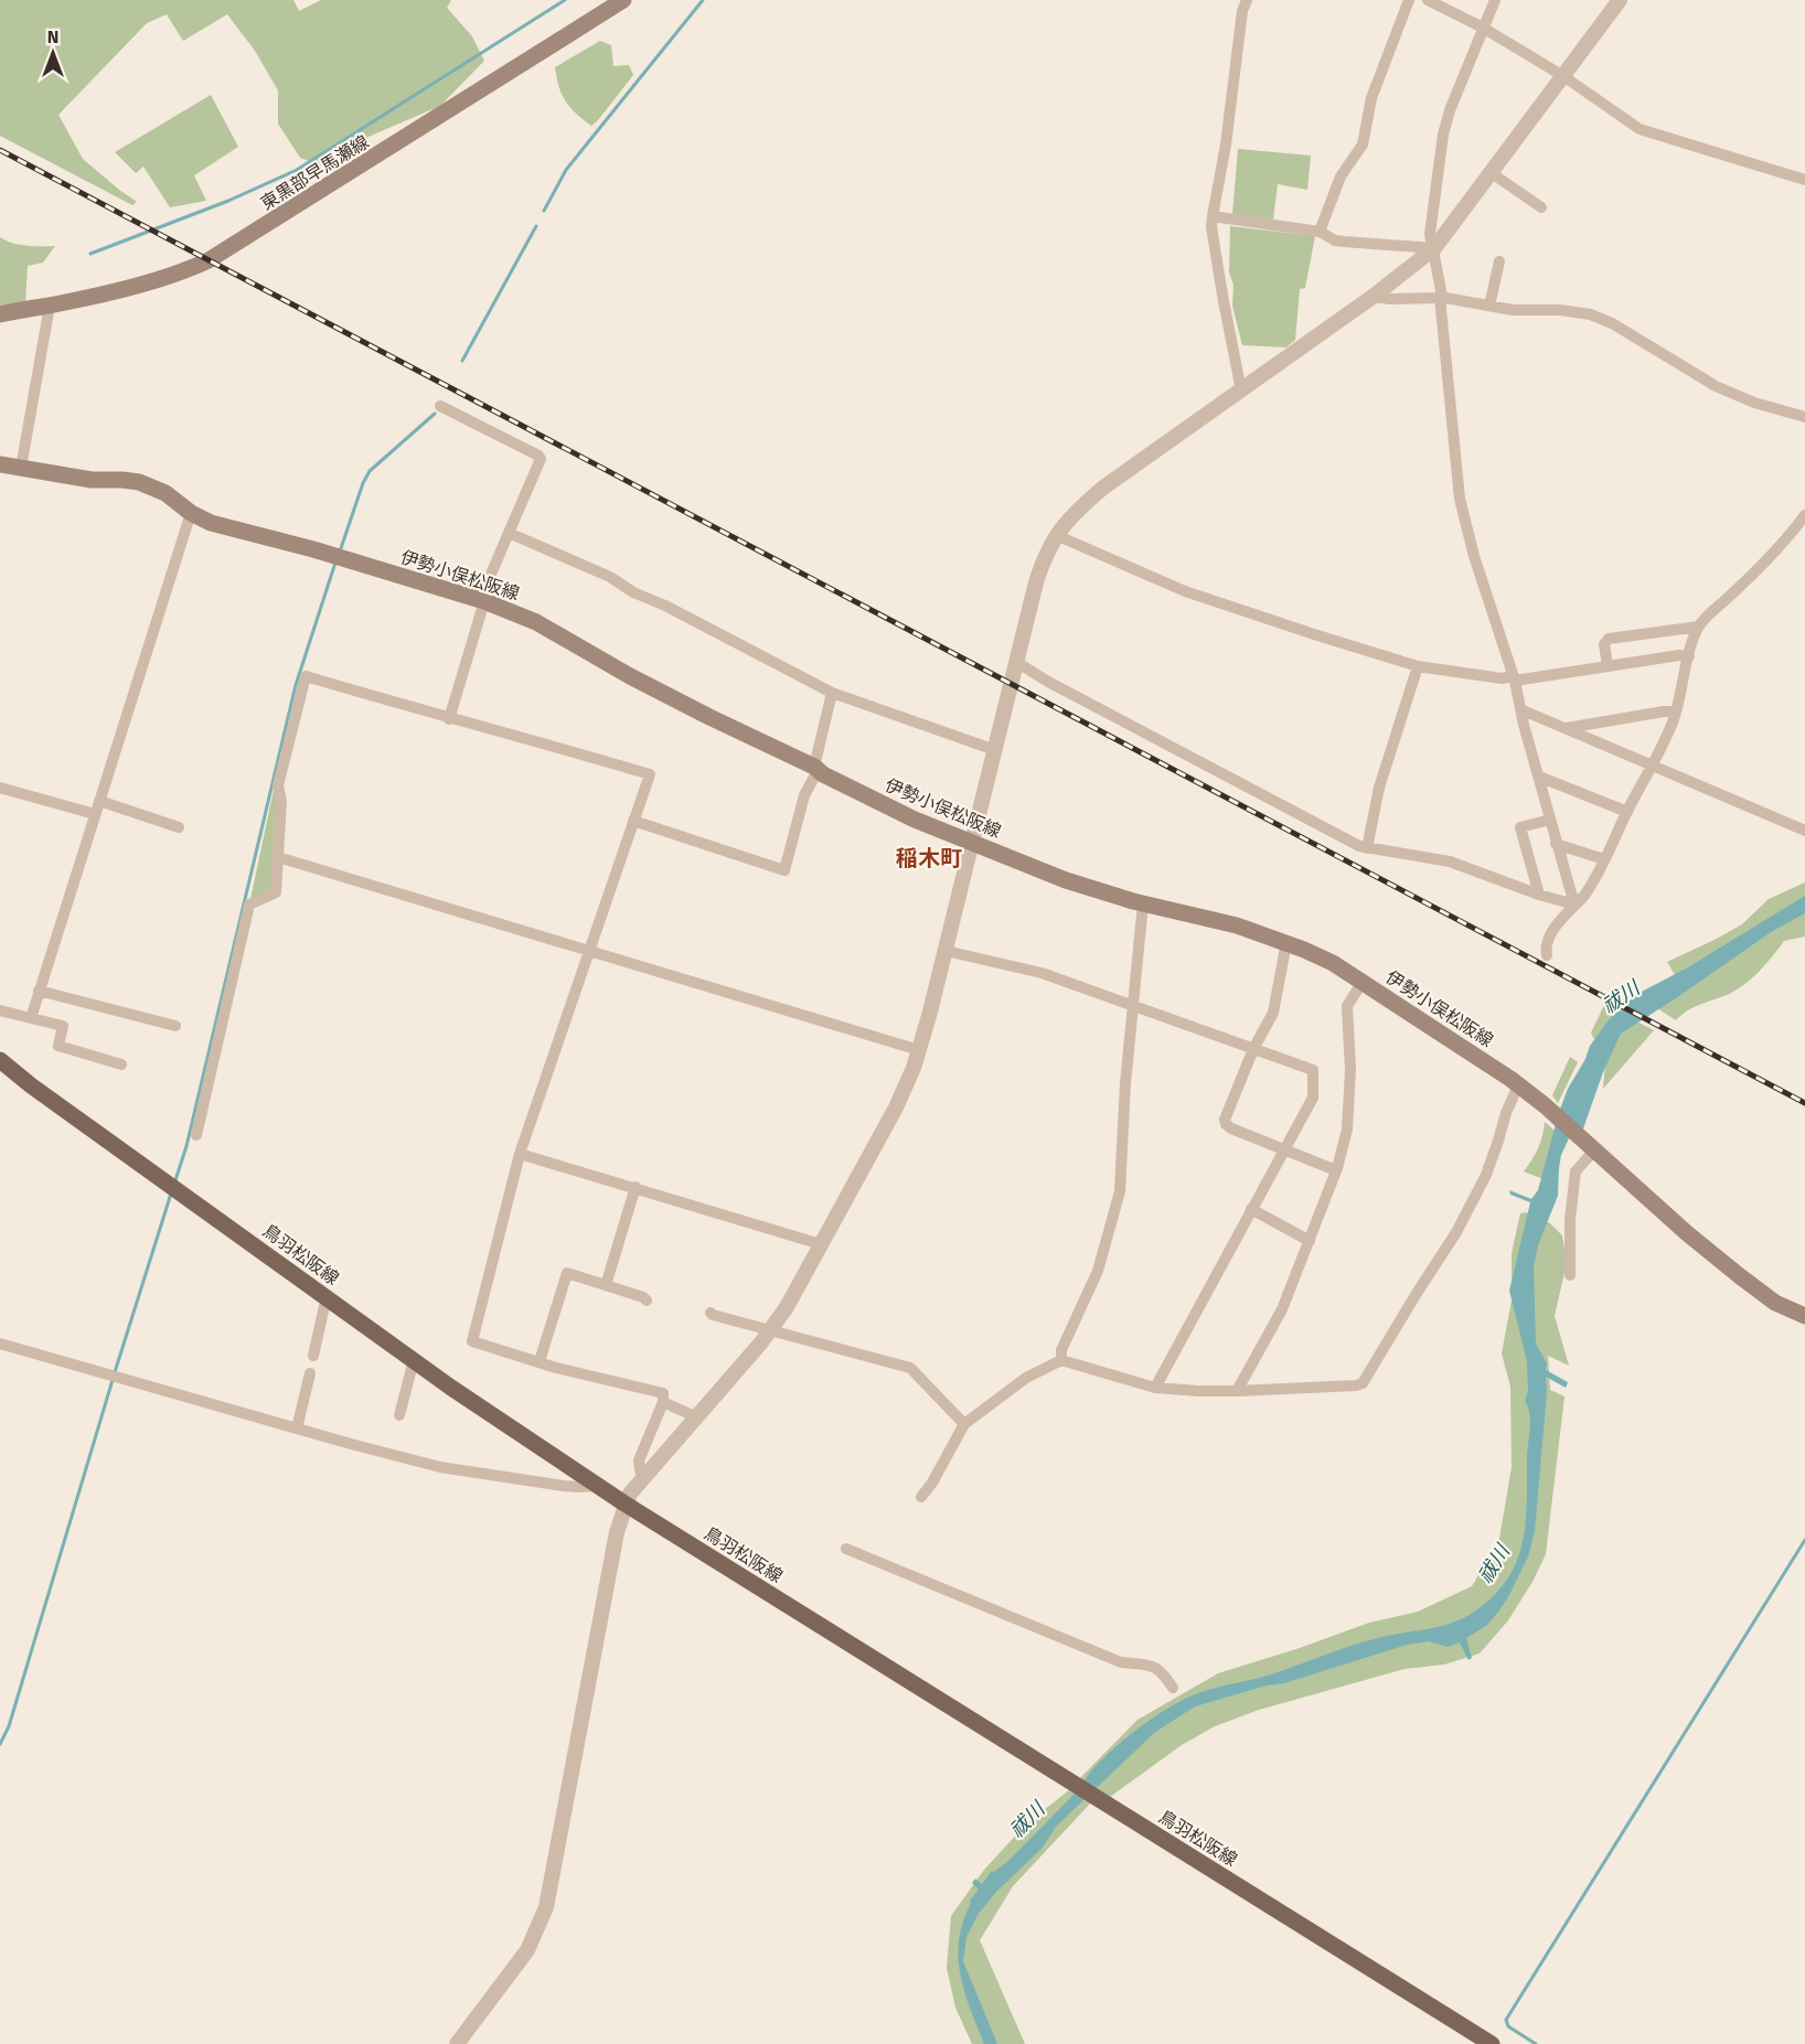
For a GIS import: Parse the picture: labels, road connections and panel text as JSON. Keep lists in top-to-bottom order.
{
  "streets": {
    "main road": ["東黒部早馬瀬線", "伊勢小俣松阪線", "鳥羽松阪線"]
  },
  "districts": ["稲木町"],
  "water": ["祓川"],
  "north": "top"
}
